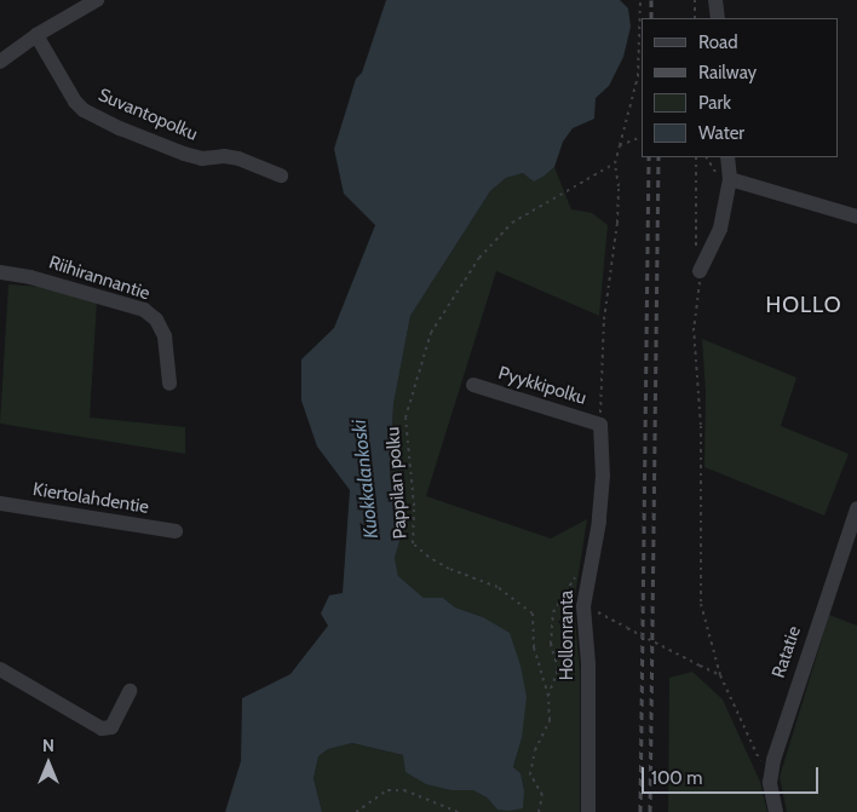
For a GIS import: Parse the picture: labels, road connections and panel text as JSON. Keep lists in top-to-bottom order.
{
  "streets": {
    "street": [
      "Suvantopolku",
      "Riihirannantie",
      "Pyykkipolku",
      "Kiertolahdentie",
      "Hollonranta",
      "Ratatie"
    ],
    "path": ["Pappilan polku"]
  },
  "crossings": [
    ["Pyykkipolku", "Hollonranta"]
  ],
  "districts": ["HOLLO"],
  "water": ["Kuokkalankoski"],
  "legend": [
    "Road",
    "Railway",
    "Park",
    "Water"
  ],
  "scale_bar": "100 m",
  "north": "top"
}
